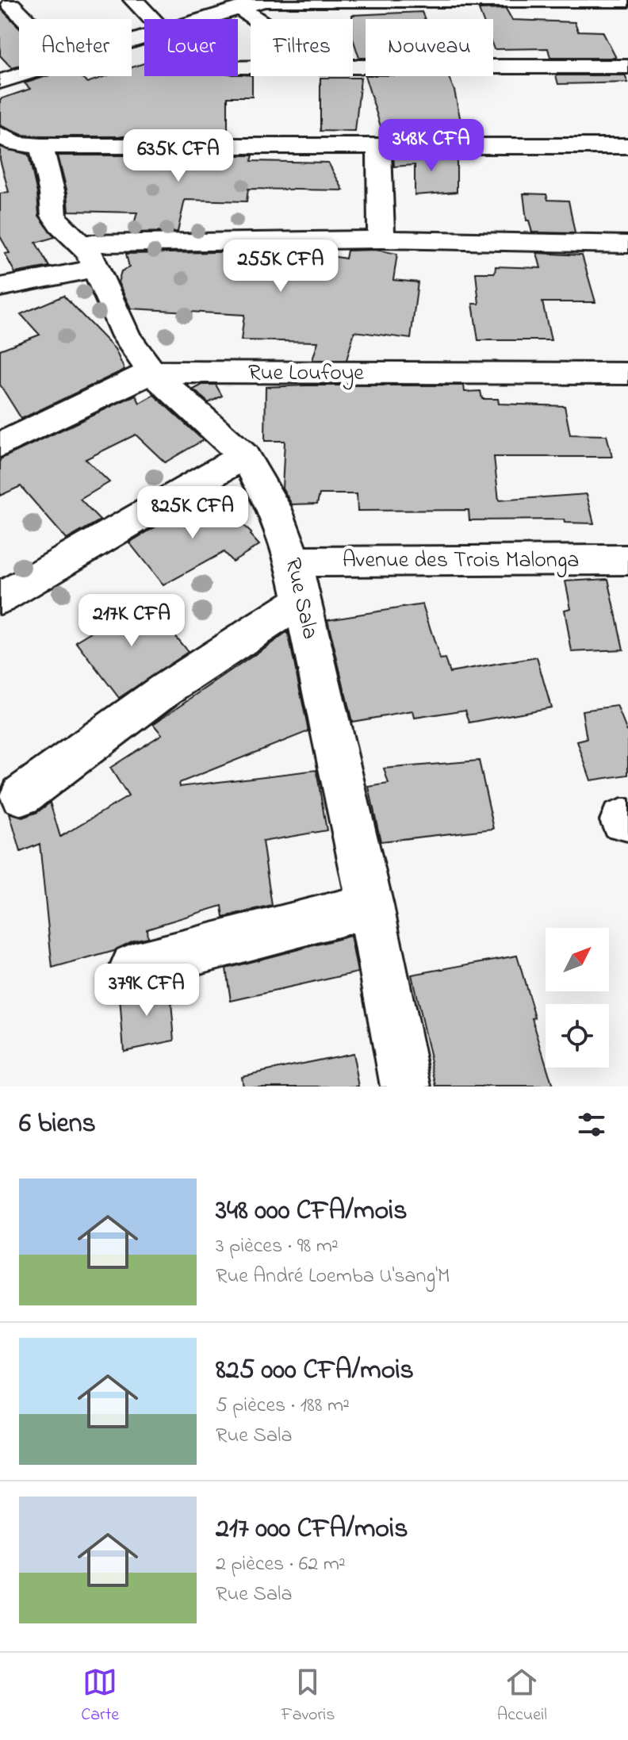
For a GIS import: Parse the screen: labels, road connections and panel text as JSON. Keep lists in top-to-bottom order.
{
  "streets": {
    "main road": ["Rue Loufoye", "Avenue des Trois Malonga", "Rue Sala"]
  },
  "crossings": [
    ["Rue Loufoye", "Rue Sala"],
    ["Avenue des Trois Malonga", "Rue Sala"]
  ],
  "north": "top right",
  "page": {
    "chip": [
      "Acheter",
      "Louer",
      "Filtres",
      "Nouveau"
    ],
    "price": [
      "348K CFA",
      "635K CFA",
      "255K CFA",
      "825K CFA",
      "217K CFA",
      "379K CFA"
    ],
    "heading": "6 biens",
    "list": [
      {
        "name": "348 000 CFA/mois",
        "note": "3 pièces · 98 m² · Rue André Loemba U'sang'M"
      },
      {
        "name": "825 000 CFA/mois",
        "note": "5 pièces · 188 m² · Rue Sala"
      },
      {
        "name": "217 000 CFA/mois",
        "note": "2 pièces · 62 m² · Rue Sala"
      }
    ],
    "tabs": ["Carte", "Favoris", "Accueil"]
  }
}
